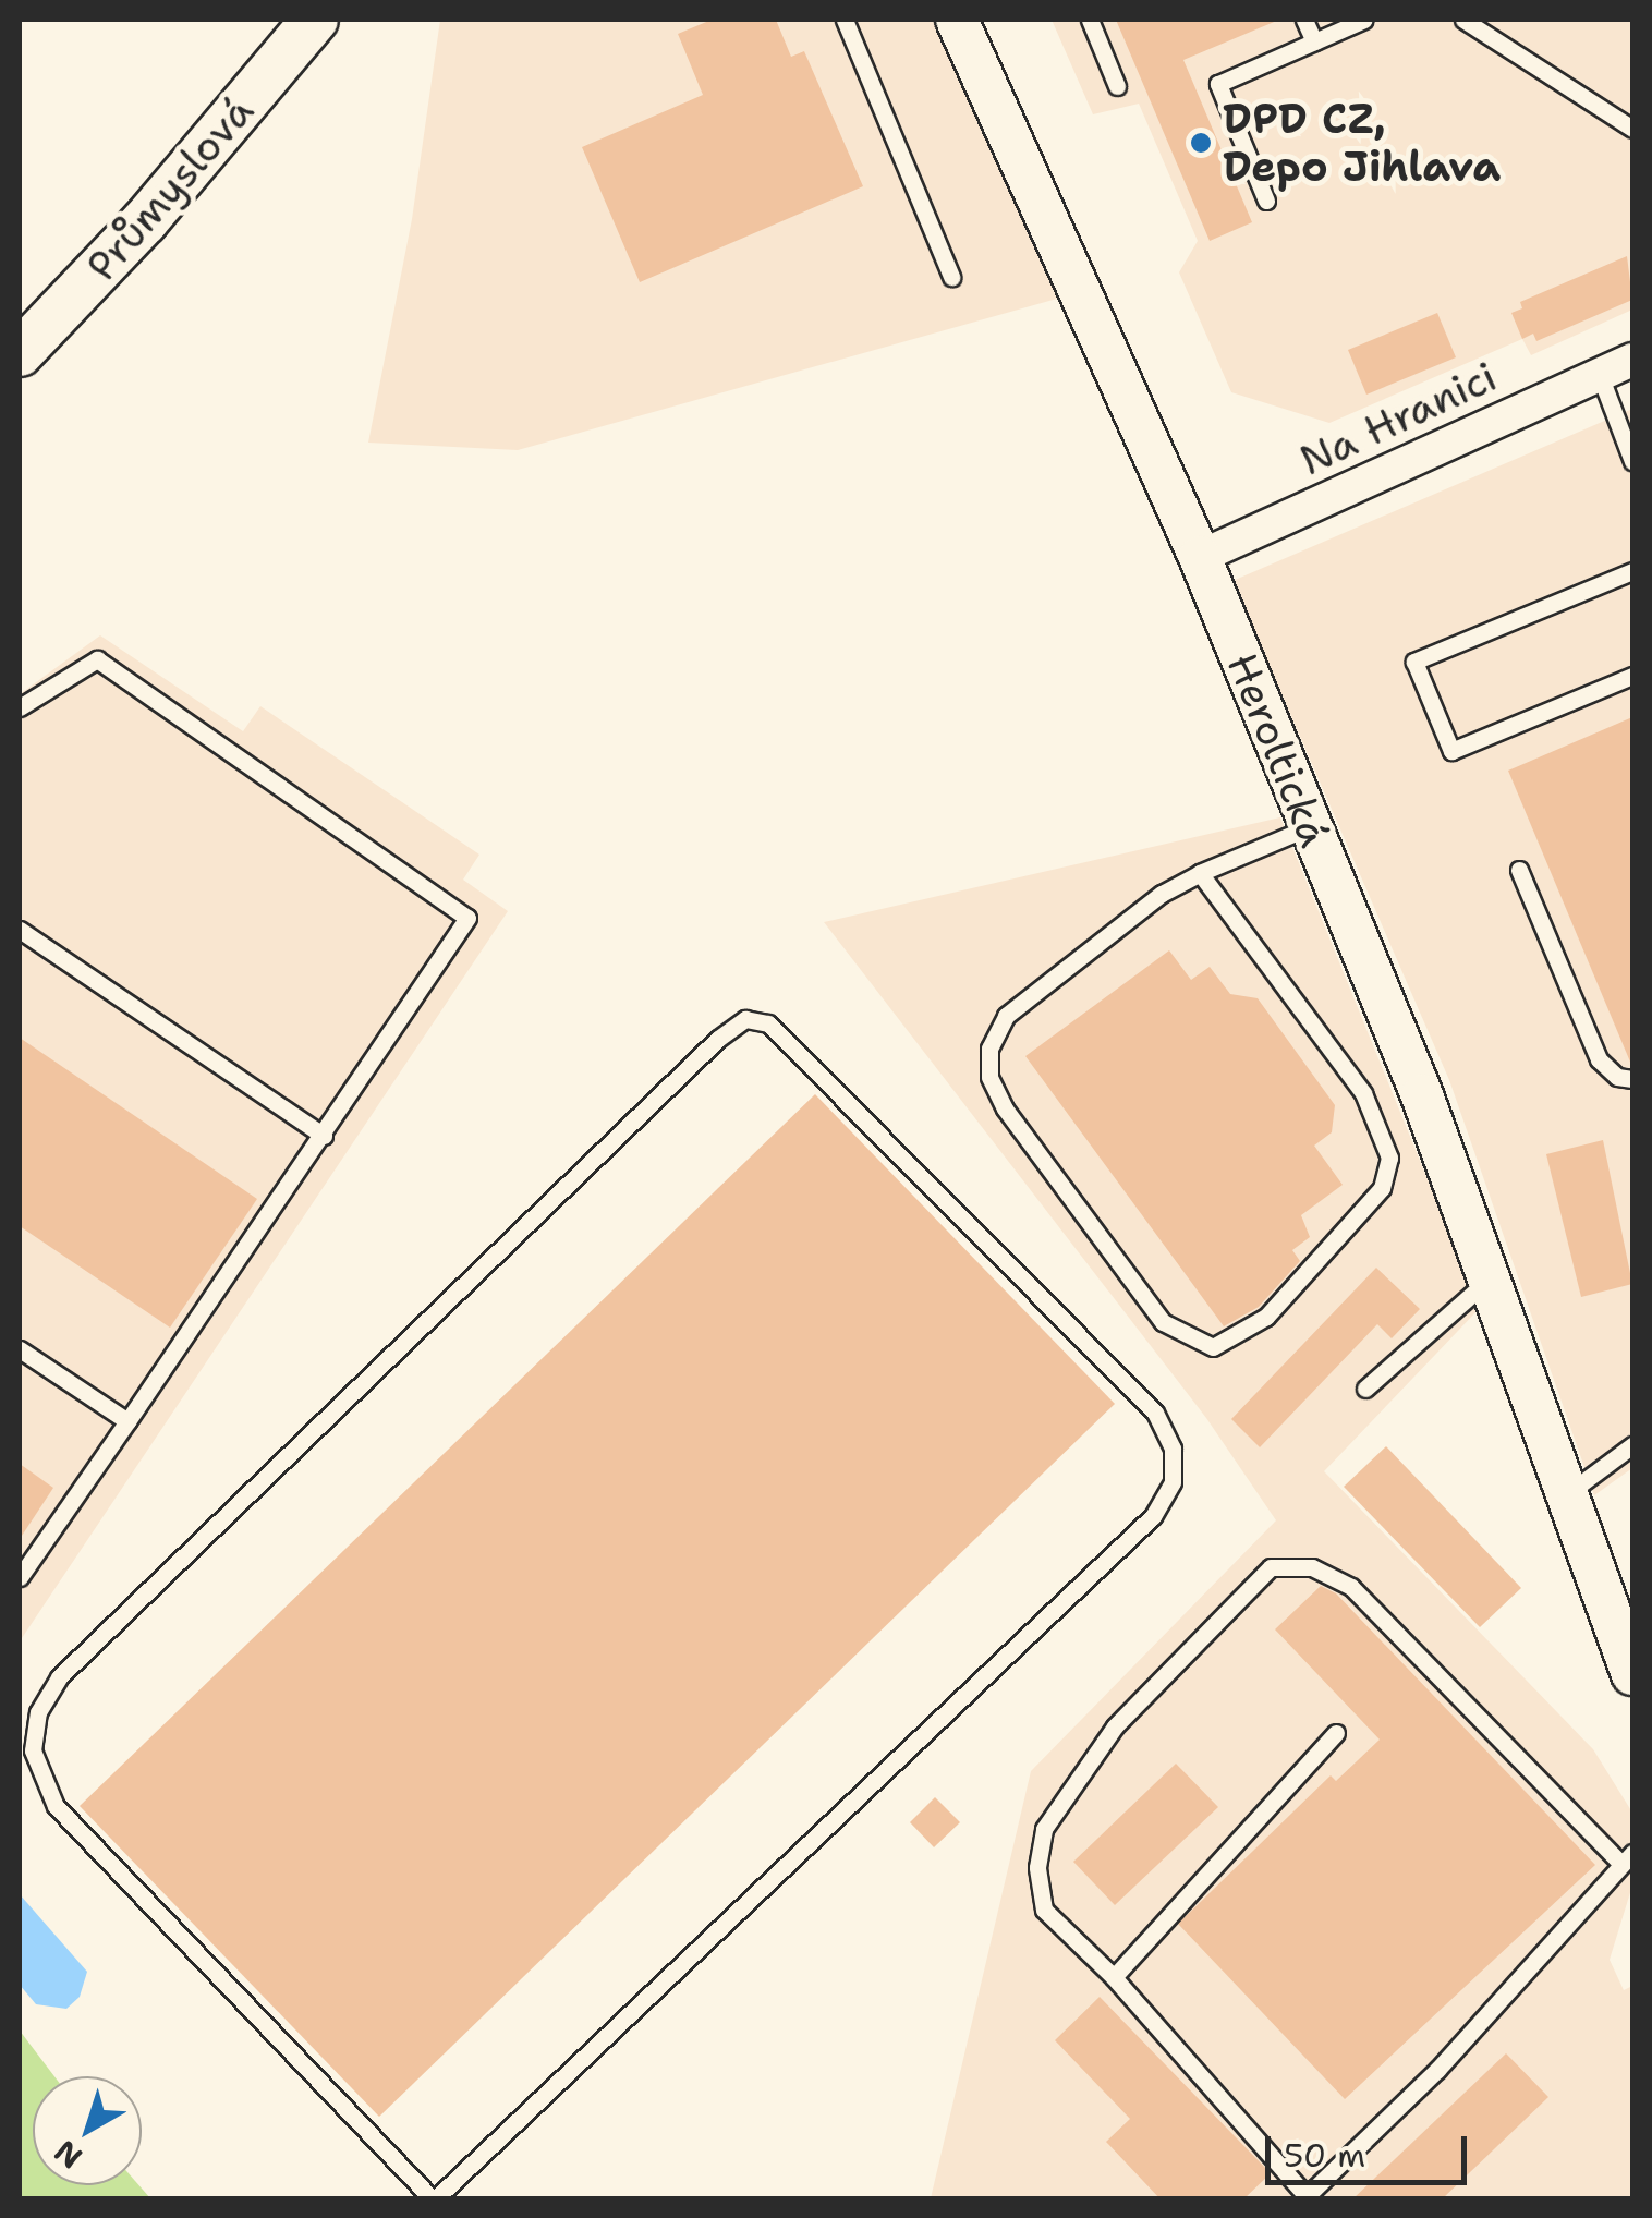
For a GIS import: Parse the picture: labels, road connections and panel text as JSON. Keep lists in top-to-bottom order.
{
  "streets": {
    "main road": ["Průmyslová"],
    "street": ["Na Hranici", "Heroltická"]
  },
  "crossings": [
    ["Na Hranici", "Heroltická"]
  ],
  "places": ["DPD CZ, Depo Jihlava"],
  "scale_bar": "50 m",
  "north": "bottom left"
}
